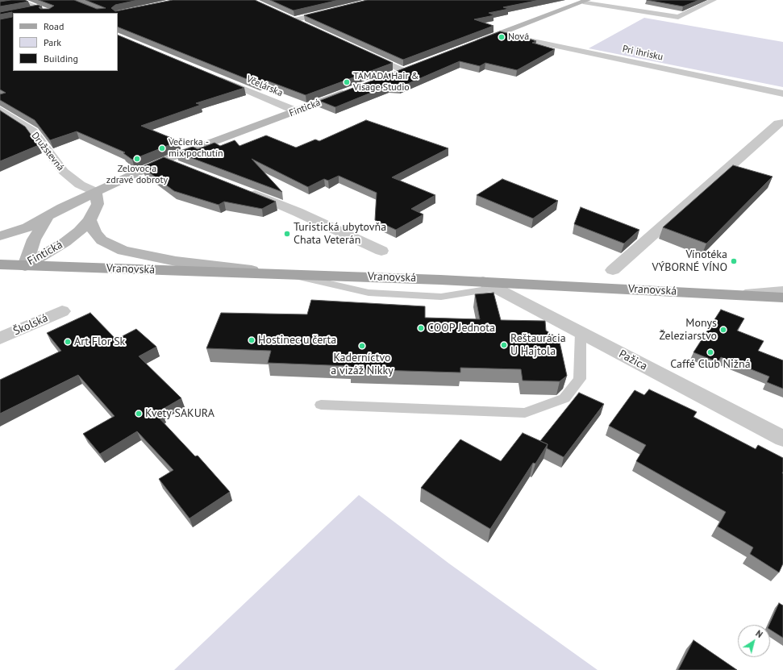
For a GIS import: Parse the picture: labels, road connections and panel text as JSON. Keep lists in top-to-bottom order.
{
  "streets": {
    "main road": ["Vranovská"],
    "street": [
      "Pri ihrisku",
      "Včelárska",
      "Fintická",
      "Družstevná",
      "Školská",
      "Pažica"
    ]
  },
  "crossings": [
    ["Včelárska", "Fintická"],
    ["Fintická", "Družstevná"],
    ["Fintická", "Vranovská"],
    ["Vranovská", "Pažica"]
  ],
  "places": [
    "Nová",
    "TAMADA Hair & Visage Studio",
    "Večierka - mix pochutín",
    "Zelovoc a zdravé dobroty",
    "Turistická ubytovňa Chata Veterán",
    "Vínotéka VÝBORNÉ VÍNO",
    "COOP Jednota",
    "Monys Železiarstvo",
    "Hostinec u čerta",
    "Art Flor Sk",
    "Reštaurácia U Hajtola",
    "Kaderníctvo a vizáž Nikky",
    "Caffé Club Nižná",
    "Kvety SAKURA"
  ],
  "legend": ["Road", "Park", "Building"],
  "north": "top right"
}
